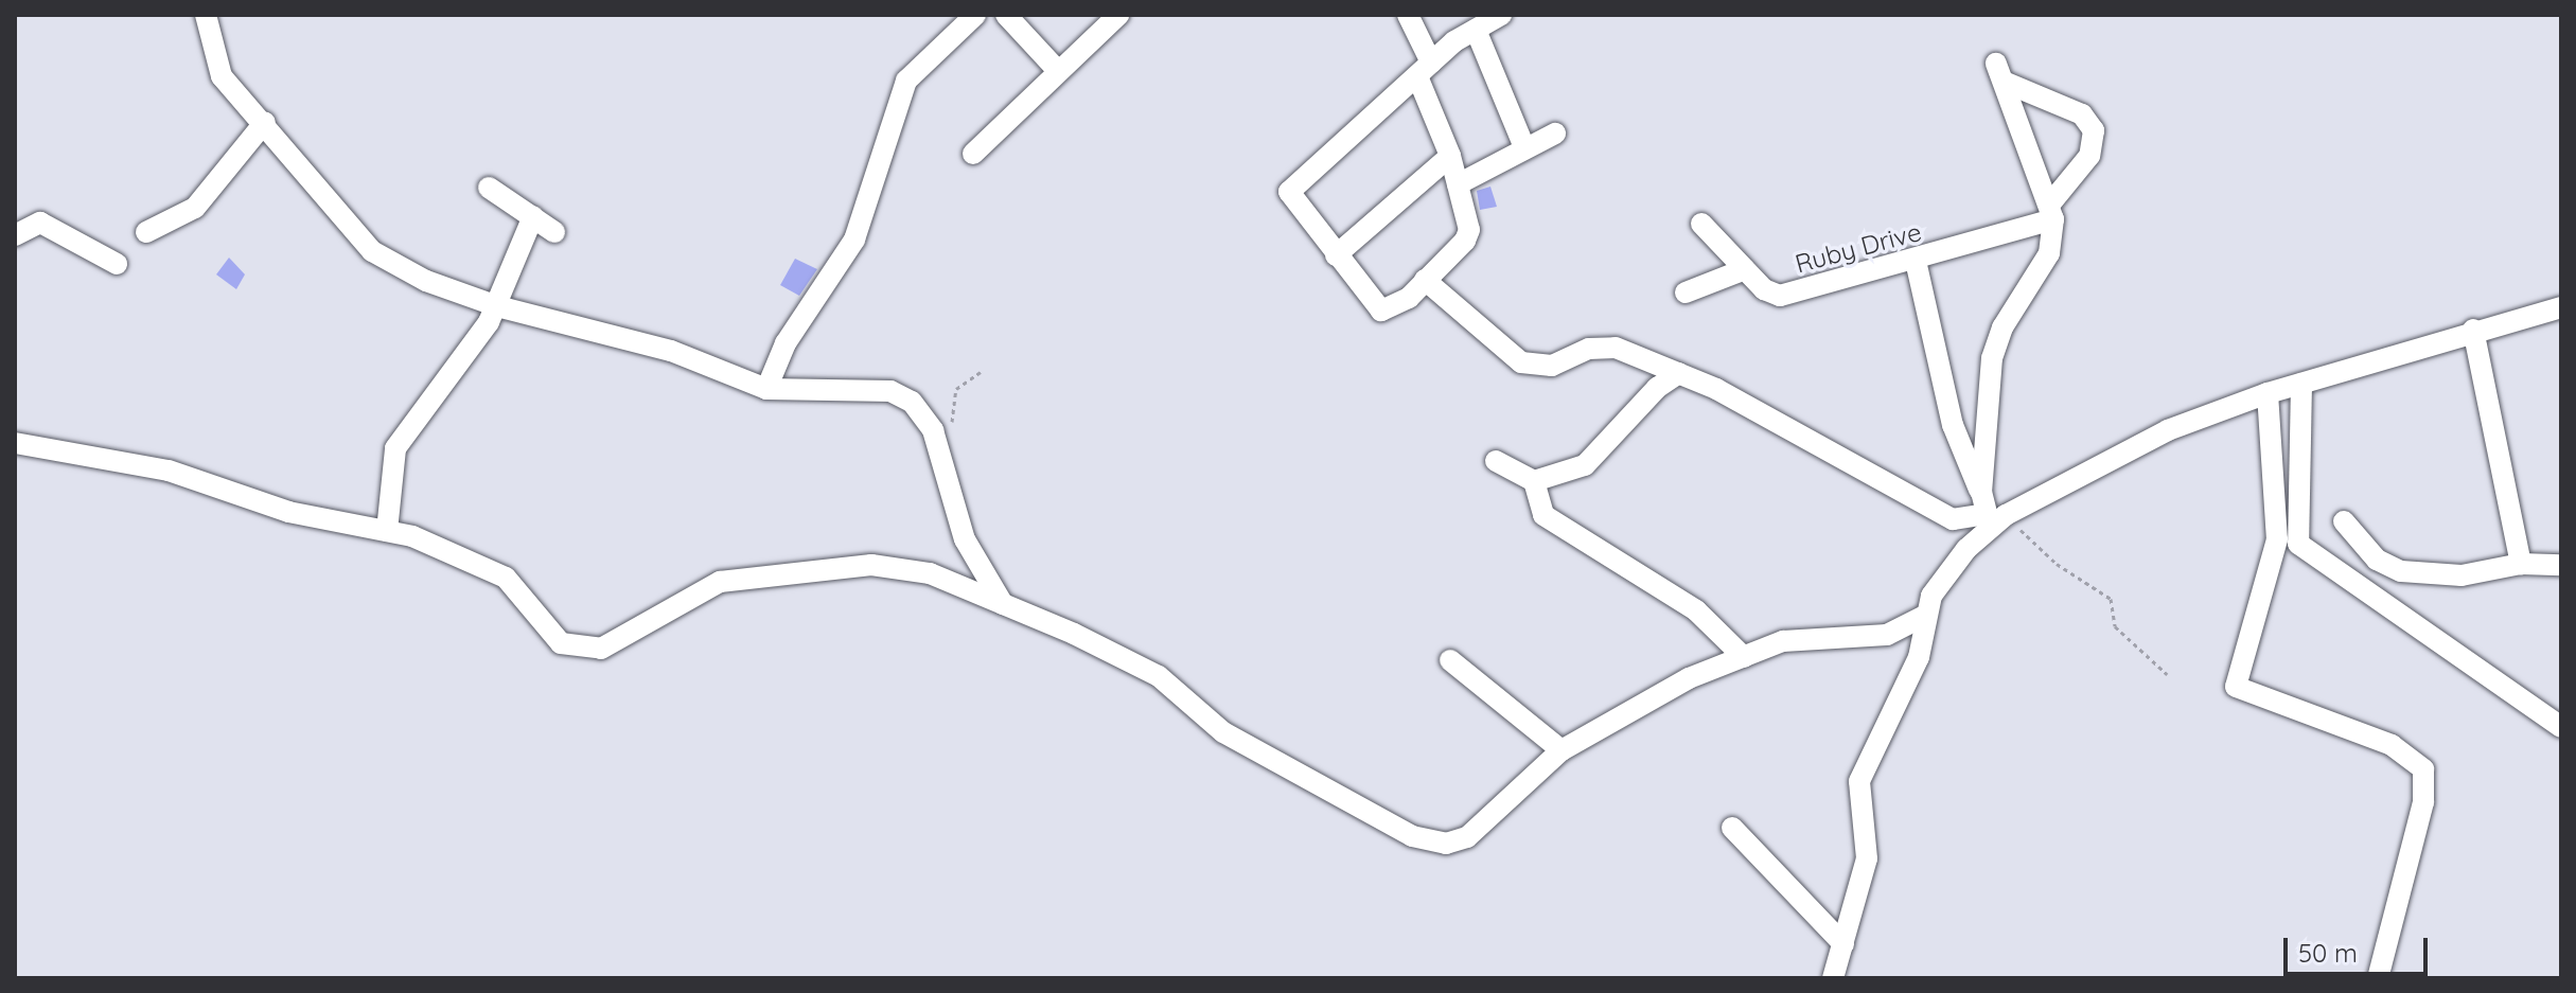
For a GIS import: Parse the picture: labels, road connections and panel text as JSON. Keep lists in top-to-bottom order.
{
  "streets": {
    "street": ["Ruby Drive"]
  },
  "scale_bar": "50 m"
}
